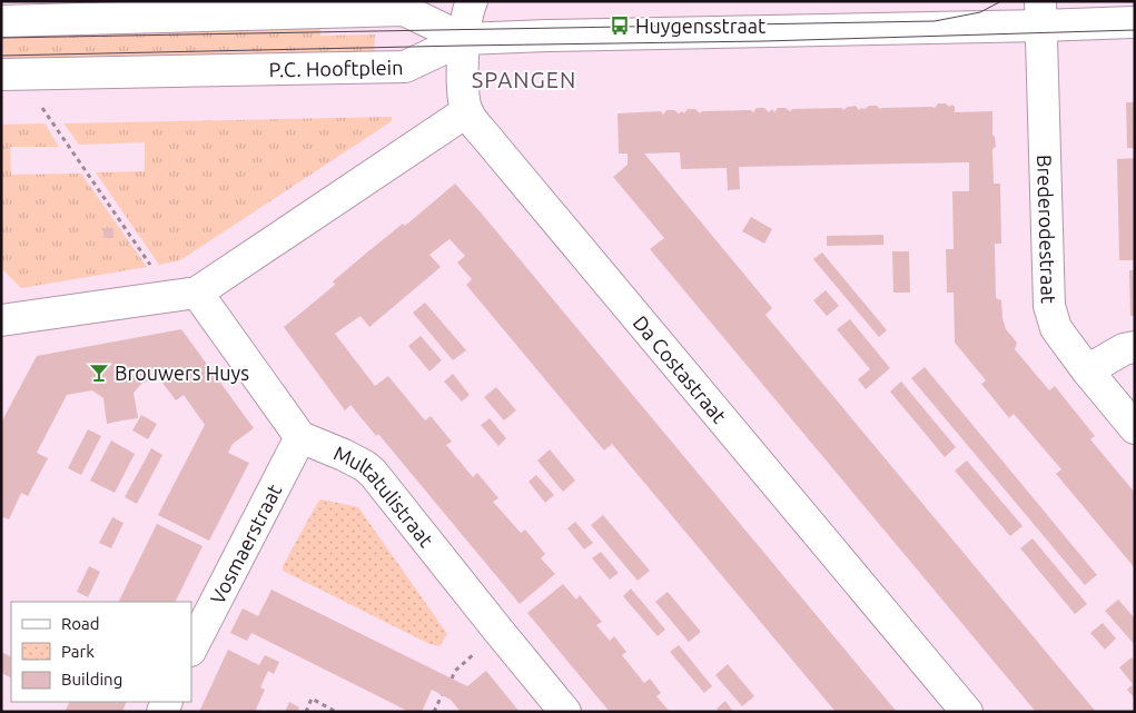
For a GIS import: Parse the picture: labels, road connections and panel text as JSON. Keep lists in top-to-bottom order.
{
  "streets": {
    "street": [
      "P.C. Hooftplein",
      "Brederodestraat",
      "Da Costastraat",
      "Multatulistraat",
      "Vosmaerstraat"
    ]
  },
  "crossings": [
    ["P.C. Hooftplein", "Da Costastraat"],
    ["Multatulistraat", "Vosmaerstraat"]
  ],
  "districts": ["SPANGEN"],
  "places": {
    "bus stop": ["Huygensstraat"],
    "bar": ["Brouwers Huys"]
  },
  "legend": ["Road", "Park", "Building"]
}
